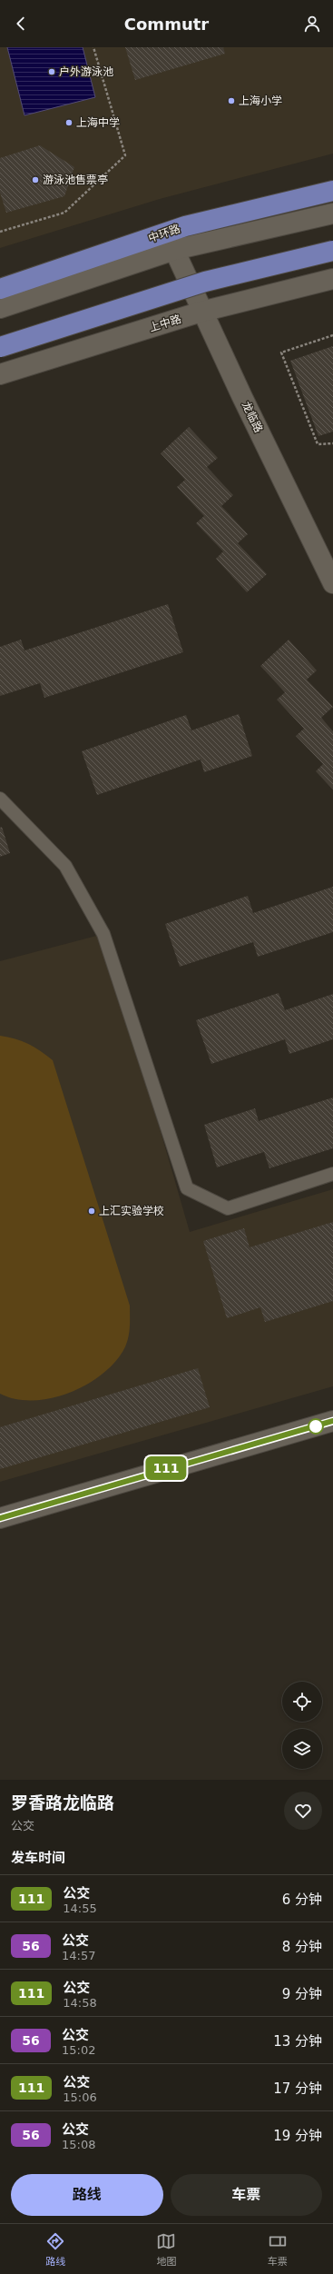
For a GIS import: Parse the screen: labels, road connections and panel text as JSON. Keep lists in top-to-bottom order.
{
  "streets": {
    "highway": ["中环路"],
    "street": ["上中路", "龙临路"]
  },
  "crossings": [
    ["上中路", "龙临路"]
  ],
  "places": [
    "户外游泳池",
    "上海小学",
    "上海中学",
    "游泳池售票亭",
    "上汇实验学校"
  ],
  "lines": ["bus line 111"],
  "page": {
    "header": "Commutr",
    "on_map": "111",
    "heading": [
      ["罗香路龙临路", "公交"],
      "发车时间"
    ],
    "list": [
      {
        "mark": "111",
        "name": "公交",
        "note": "14:55",
        "value": "6 分钟"
      },
      {
        "mark": "56",
        "name": "公交",
        "note": "14:57",
        "value": "8 分钟"
      },
      {
        "mark": "111",
        "name": "公交",
        "note": "14:58",
        "value": "9 分钟"
      },
      {
        "mark": "56",
        "name": "公交",
        "note": "15:02",
        "value": "13 分钟"
      },
      {
        "mark": "111",
        "name": "公交",
        "note": "15:06",
        "value": "17 分钟"
      },
      {
        "mark": "56",
        "name": "公交",
        "note": "15:08",
        "value": "19 分钟"
      }
    ],
    "buttons": ["路线", "车票"],
    "tabs": ["路线", "地图", "车票"]
  }
}
